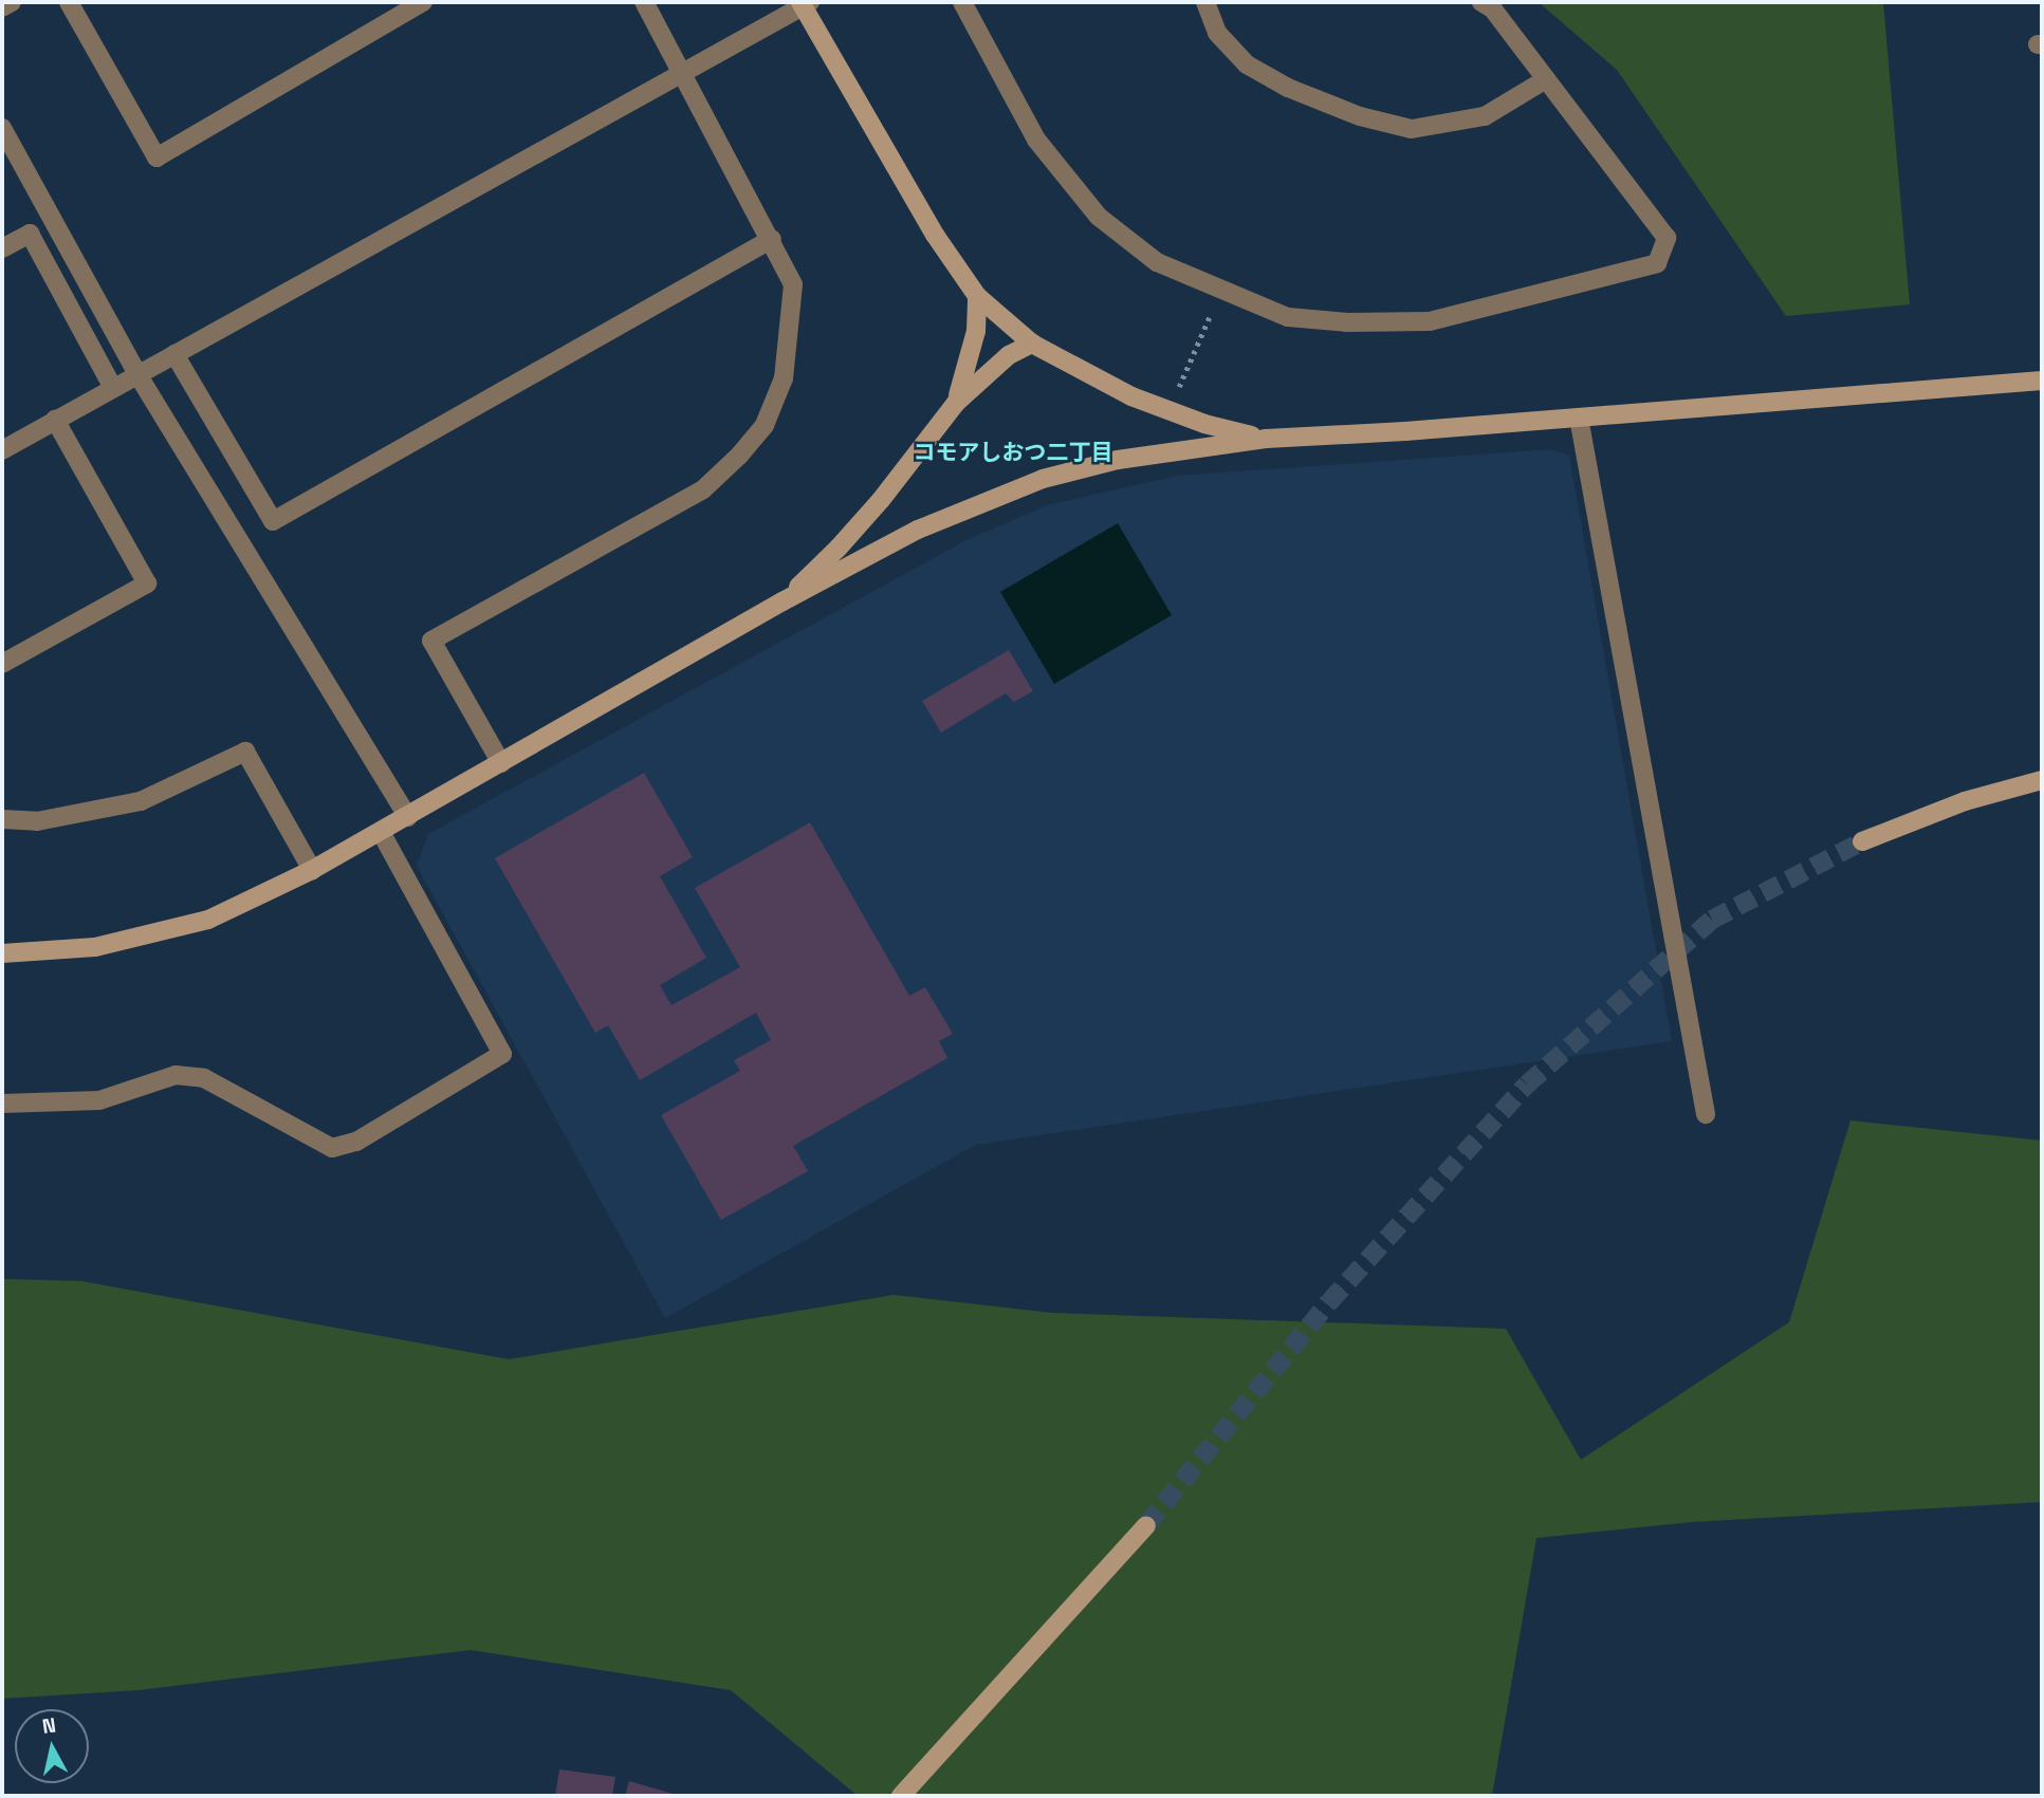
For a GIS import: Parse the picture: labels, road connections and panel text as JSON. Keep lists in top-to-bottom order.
{
  "districts": ["コモアしおつ二丁目"],
  "north": "top"
}
